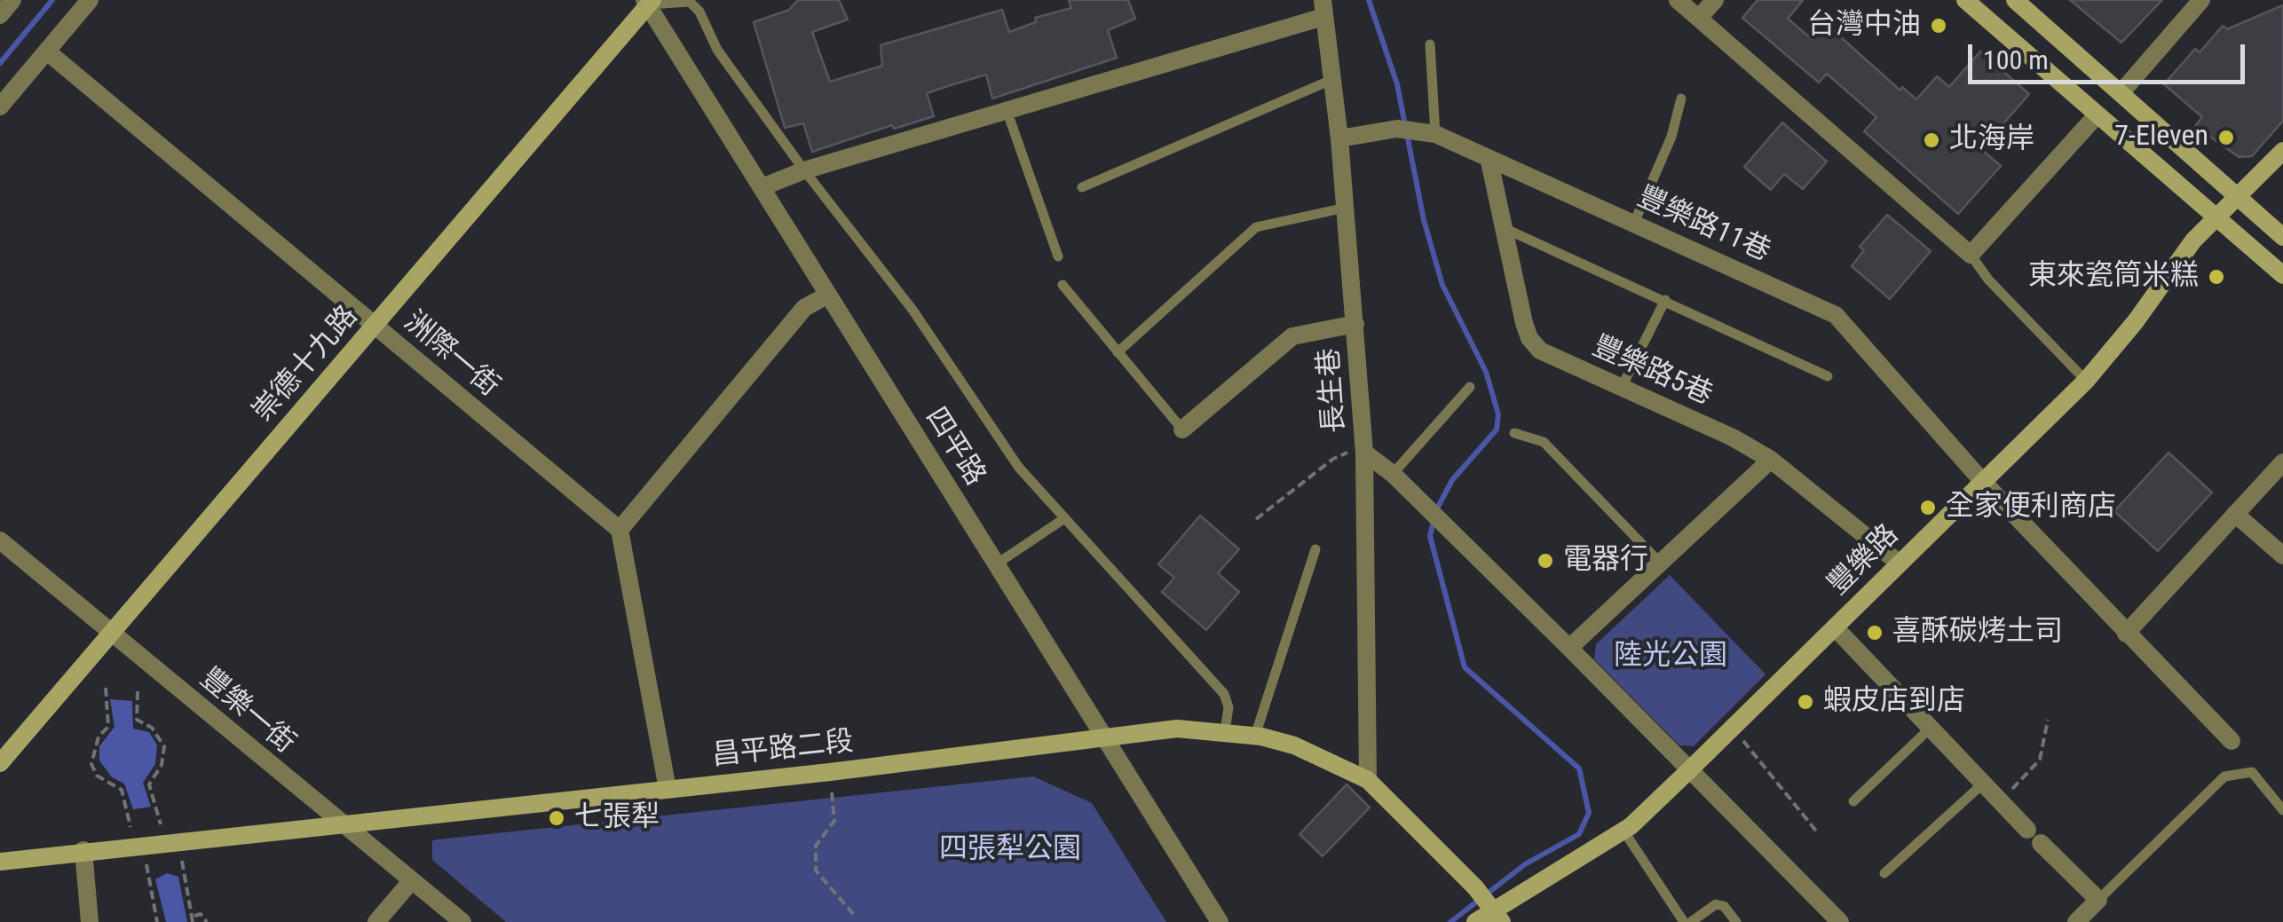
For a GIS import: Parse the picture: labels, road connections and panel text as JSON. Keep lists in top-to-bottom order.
{
  "streets": {
    "street": [
      "豐樂路11巷",
      "洲際一街",
      "崇德十九路",
      "豐樂路5巷",
      "長生巷",
      "四平路",
      "豐樂路",
      "豐樂一街",
      "昌平路二段"
    ]
  },
  "crossings": [
    ["豐樂路11巷", "豐樂路5巷"],
    ["豐樂路11巷", "長生巷"],
    ["豐樂路11巷", "豐樂路"],
    ["洲際一街", "崇德十九路"],
    ["崇德十九路", "四平路"],
    ["崇德十九路", "豐樂一街"],
    ["豐樂路5巷", "豐樂路"],
    ["長生巷", "昌平路二段"],
    ["四平路", "昌平路二段"],
    ["豐樂路", "昌平路二段"],
    ["豐樂一街", "昌平路二段"]
  ],
  "parks": ["陸光公園", "四張犁公園"],
  "places": [
    "台灣中油",
    "7-Eleven",
    "北海岸",
    "東來瓷筒米糕",
    "全家便利商店",
    "電器行",
    "喜酥碳烤土司",
    "蝦皮店到店",
    "七張犁"
  ],
  "scale_bar": "100 m"
}
